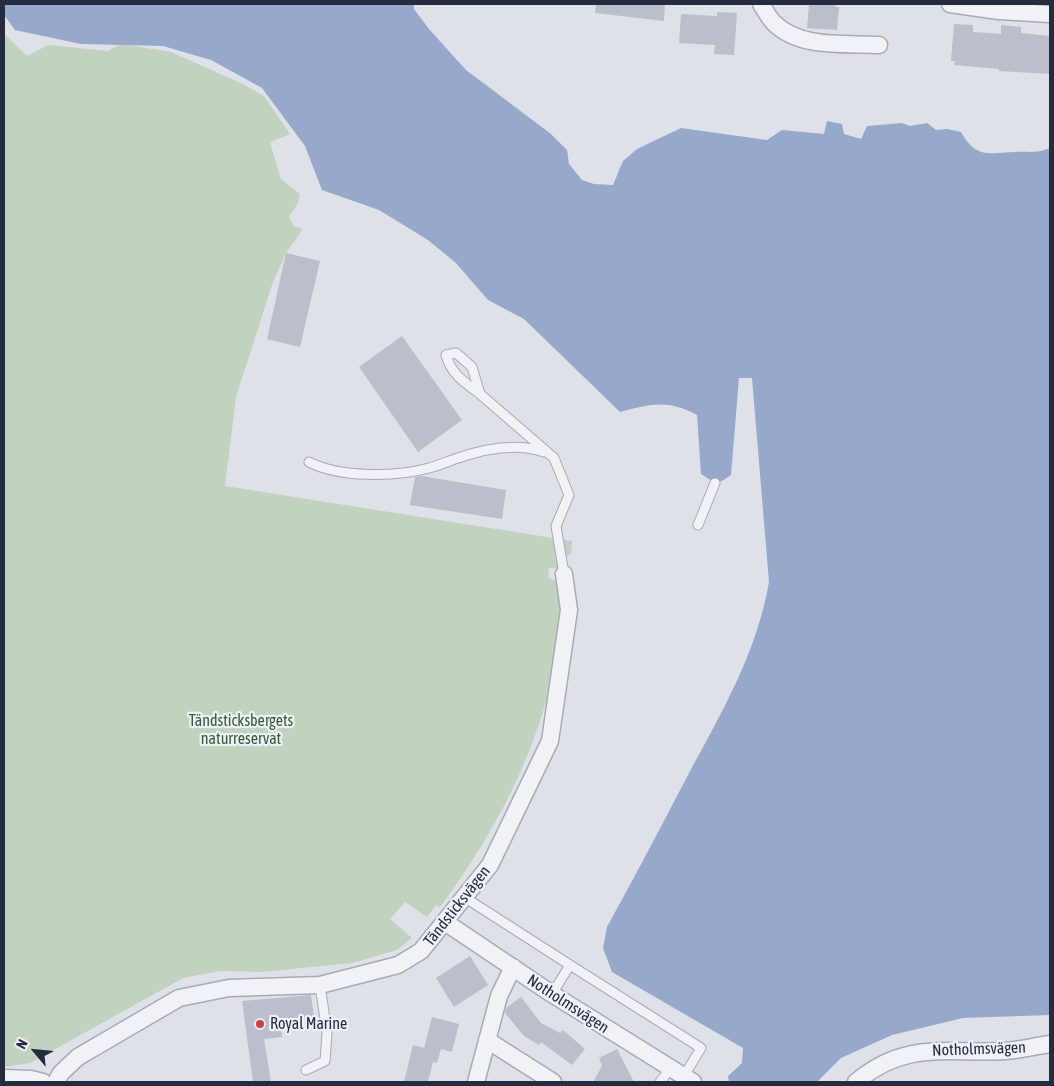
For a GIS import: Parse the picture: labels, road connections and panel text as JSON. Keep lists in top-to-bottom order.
{
  "streets": {
    "street": ["Tändsticksvägen", "Notholmsvägen"]
  },
  "crossings": [
    ["Tändsticksvägen", "Notholmsvägen"]
  ],
  "parks": ["Tändsticksbergets naturreservat"],
  "places": ["Royal Marine"],
  "north": "top left"
}
